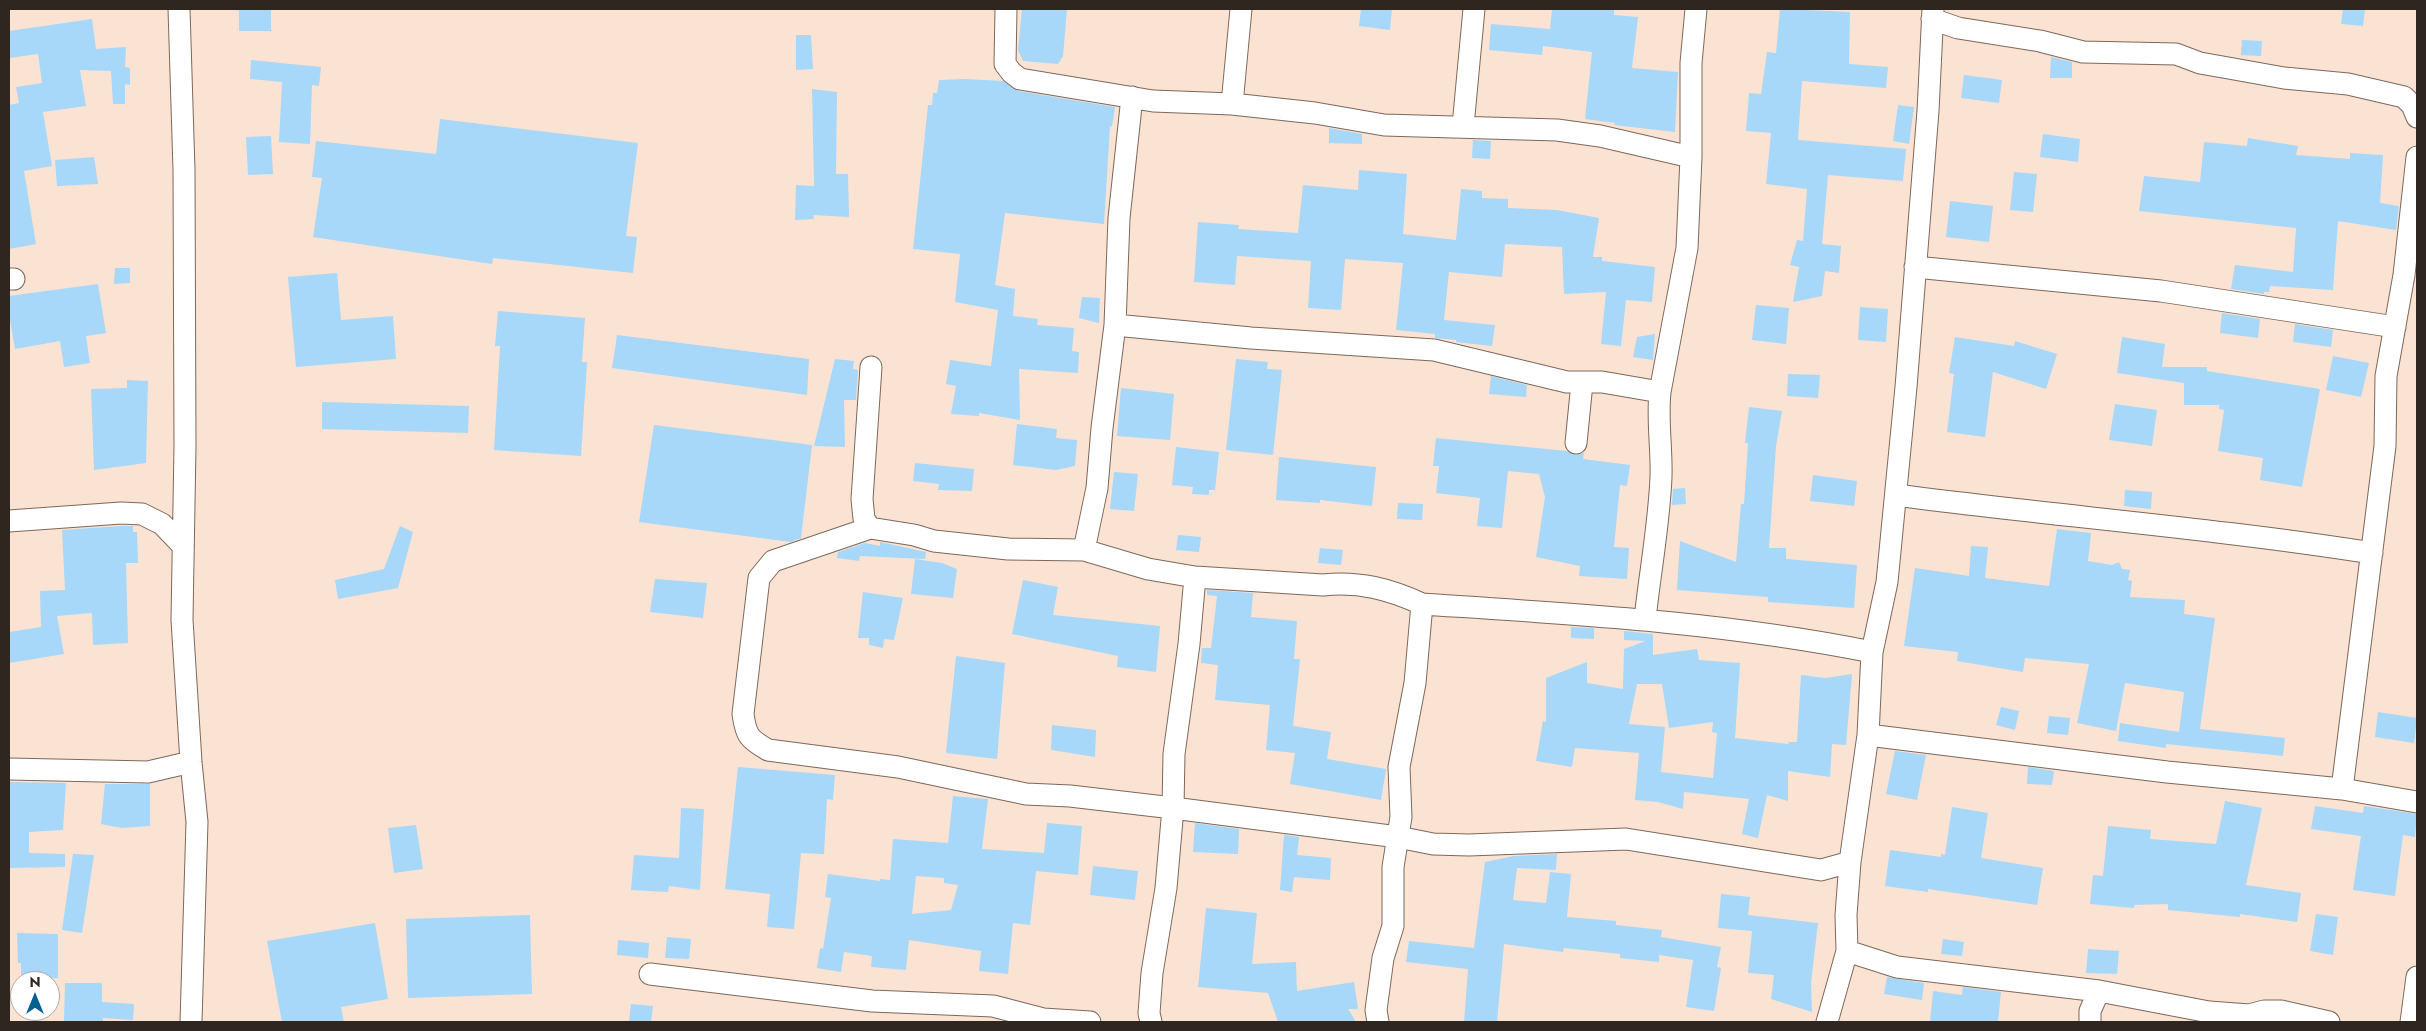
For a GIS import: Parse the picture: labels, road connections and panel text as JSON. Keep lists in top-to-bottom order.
{
  "north": "top"
}
